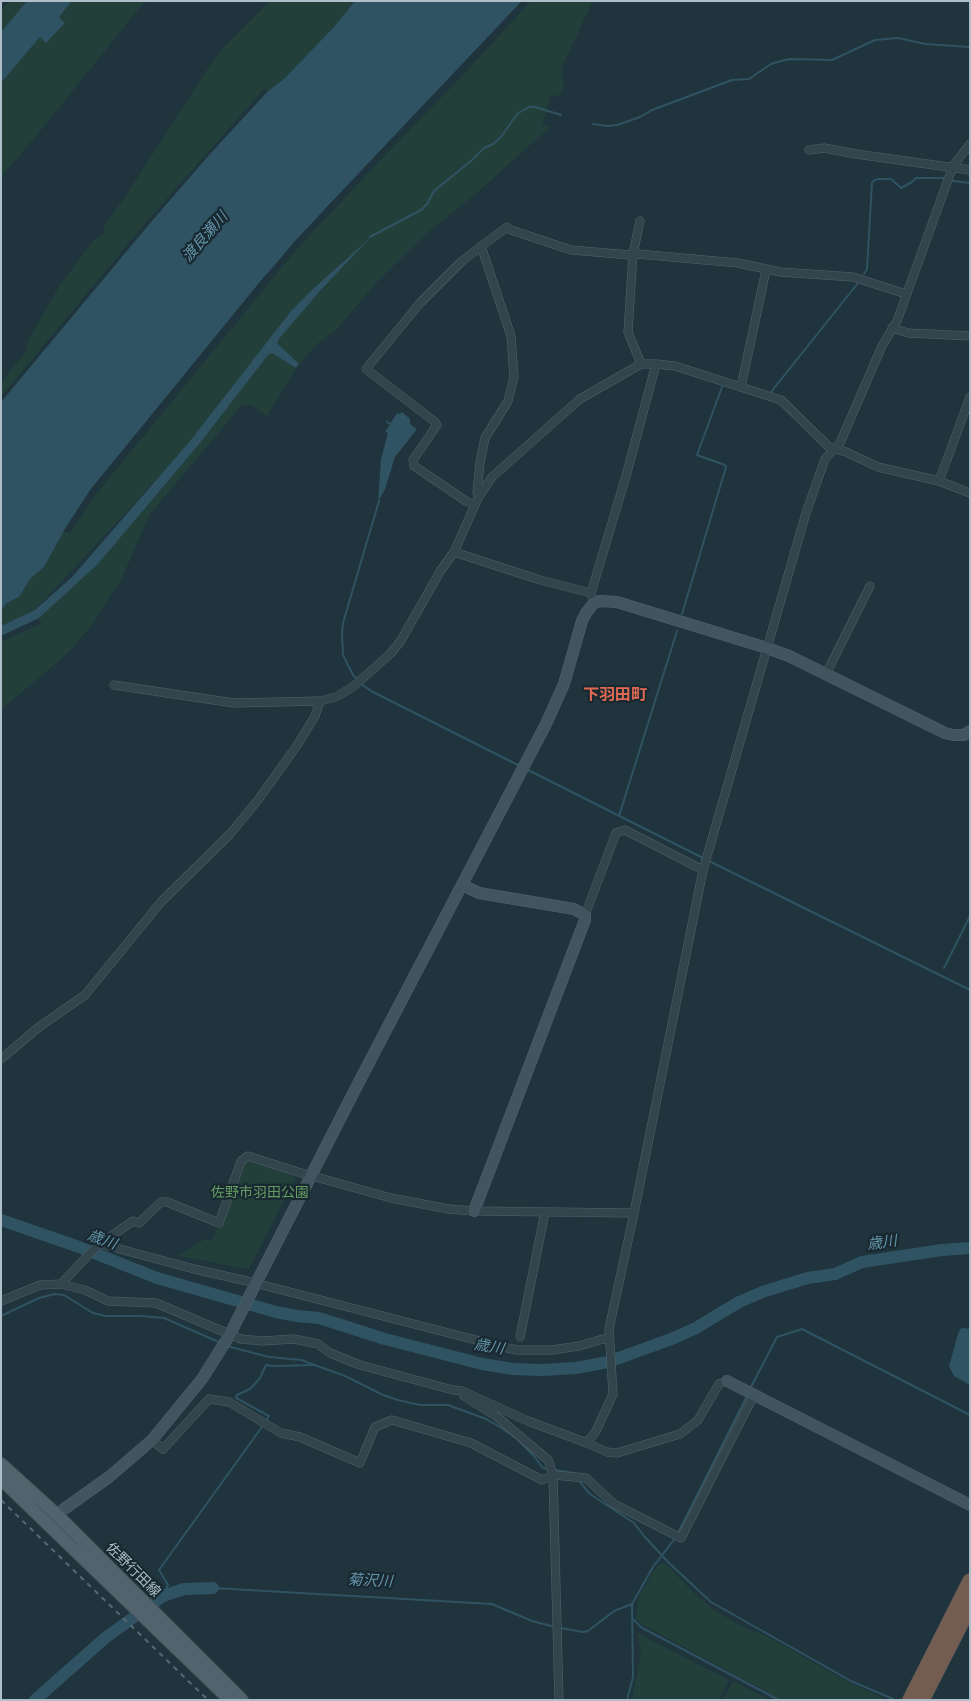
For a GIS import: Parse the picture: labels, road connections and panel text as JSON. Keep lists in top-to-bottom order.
{
  "streets": {
    "main road": ["佐野行田線"]
  },
  "districts": ["下羽田町"],
  "water": ["渡良瀬川", "歳川", "菊沢川"],
  "parks": ["佐野市羽田公園"]
}
